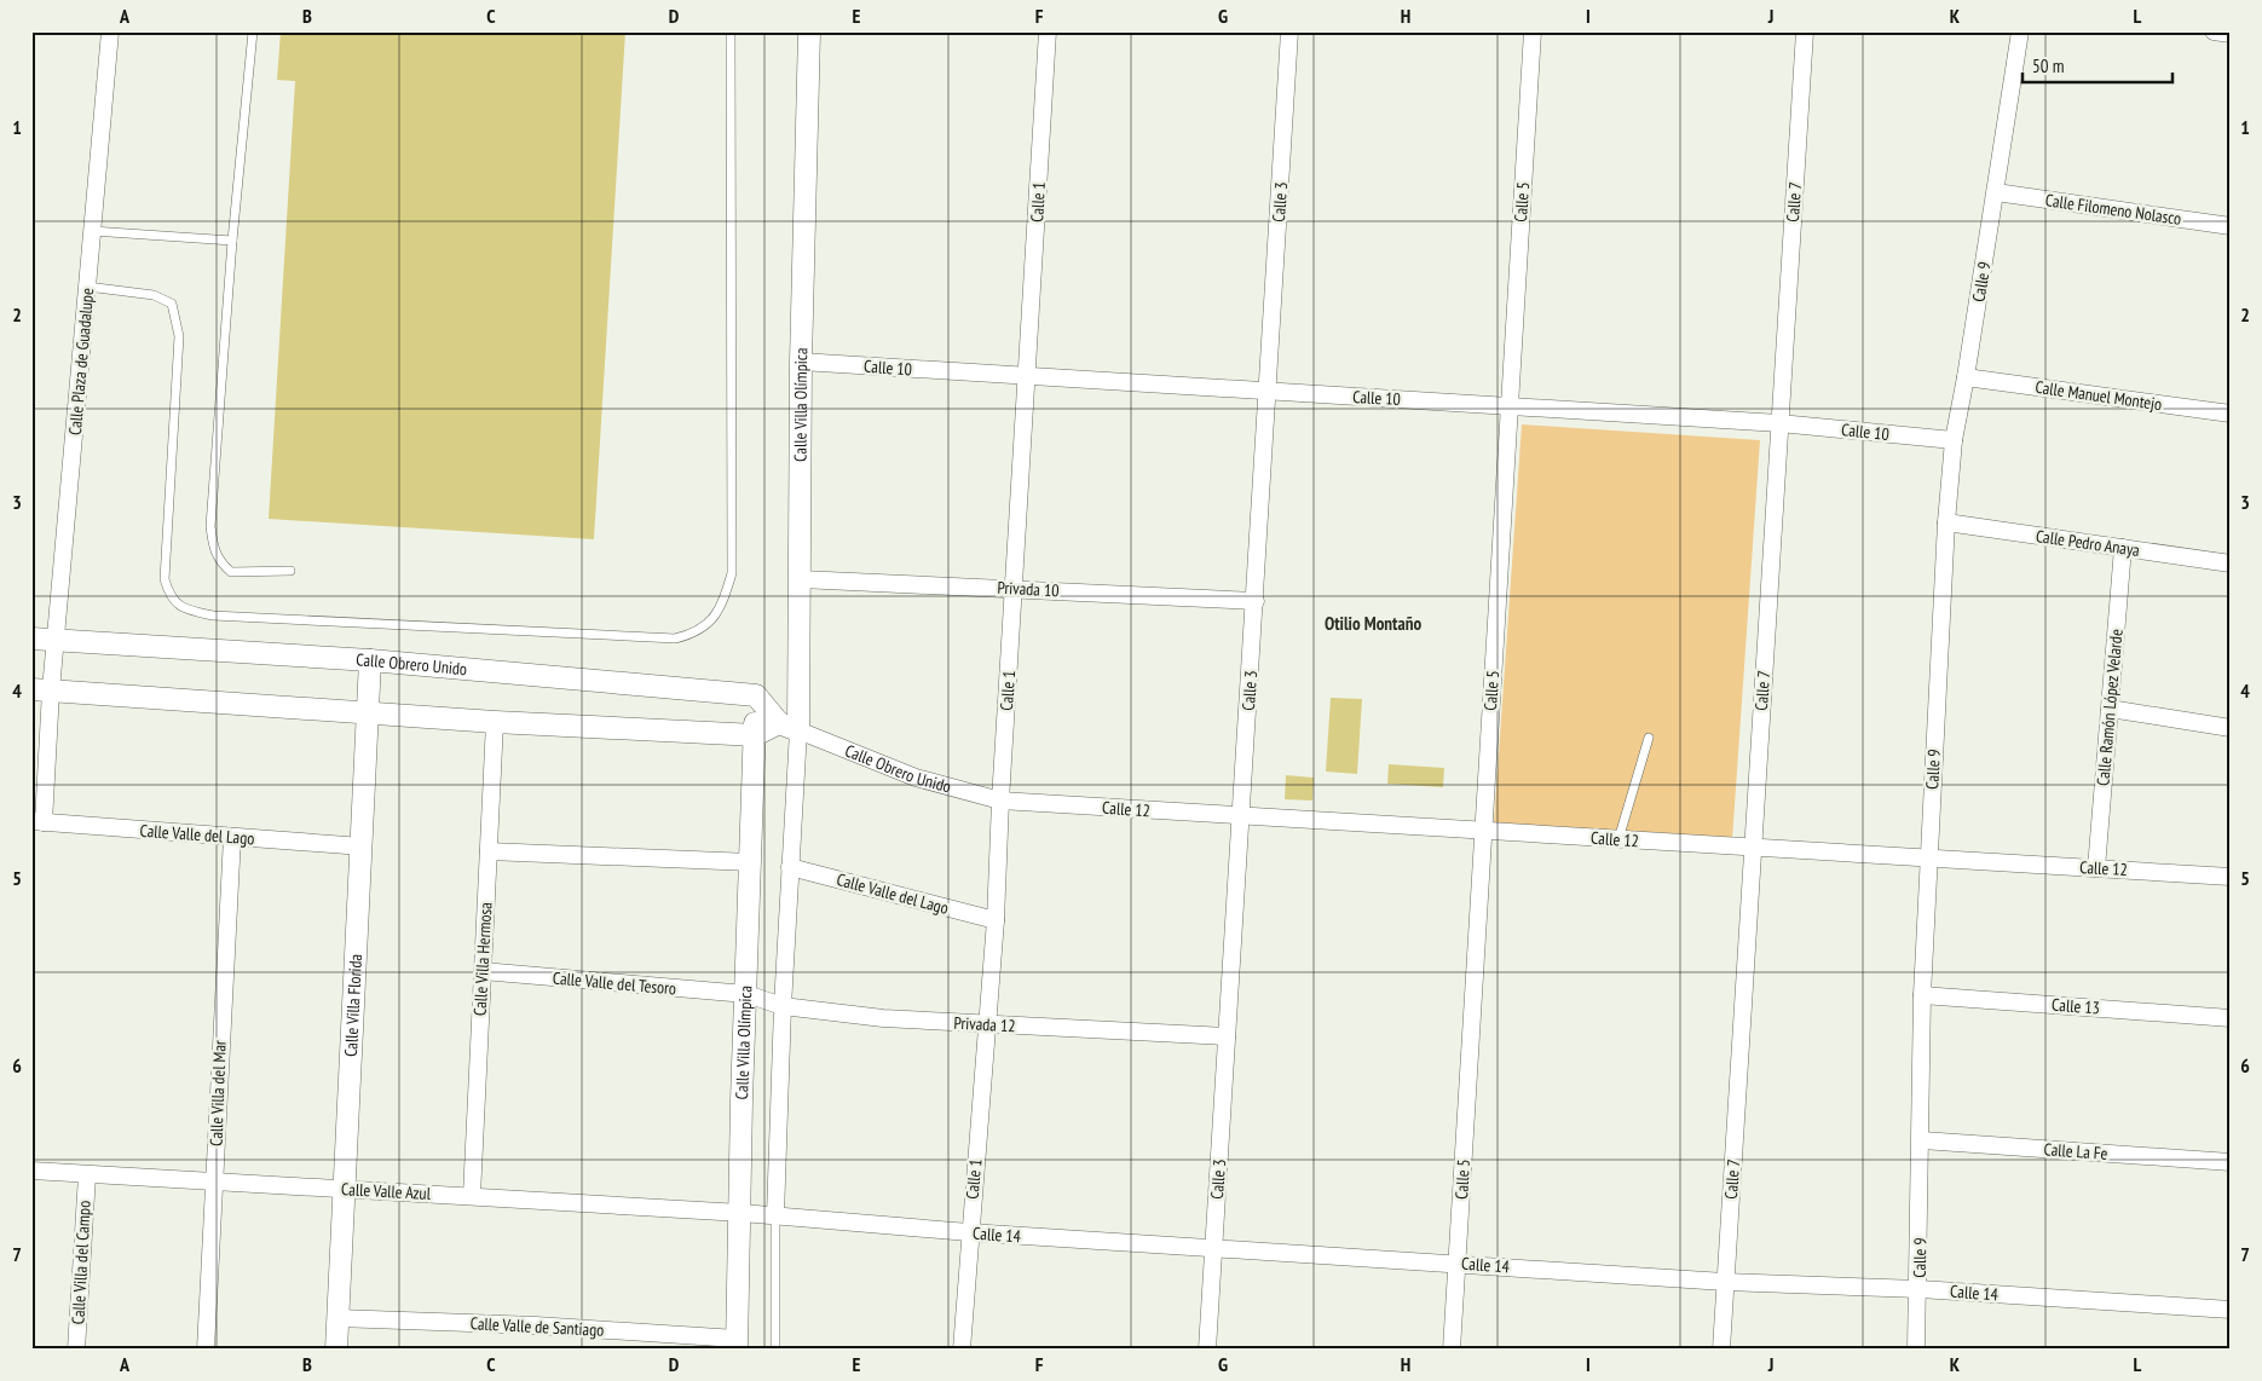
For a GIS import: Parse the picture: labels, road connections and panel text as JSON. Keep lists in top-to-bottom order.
{
  "streets": {
    "street": [
      "Calle 1",
      "Calle 3",
      "Calle 5",
      "Calle 7",
      "Calle Filomeno Nolasco",
      "Calle 9",
      "Calle Plaza de Guadalupe",
      "Calle 10",
      "Calle Manuel Montejo",
      "Calle Villa Olímpica",
      "Calle Pedro Anaya",
      "Privada 10",
      "Calle Obrero Unido",
      "Calle Ramón López Velarde",
      "Calle 12",
      "Calle Valle del Lago",
      "Calle Villa Hermosa",
      "Calle Valle del Tesoro",
      "Calle Villa Florida",
      "Calle 13",
      "Privada 12",
      "Calle Villa del Mar",
      "Calle La Fe",
      "Calle Valle Azul",
      "Calle 14",
      "Calle Villa del Campo",
      "Calle Valle de Santiago"
    ]
  },
  "crossings": [
    ["Calle 1", "Calle 10"],
    ["Calle 1", "Privada 10"],
    ["Calle 1", "Calle Obrero Unido"],
    ["Calle 1", "Calle 12"],
    ["Calle 1", "Calle Valle del Lago"],
    ["Calle 1", "Privada 12"],
    ["Calle 1", "Calle 14"],
    ["Calle 3", "Calle 10"],
    ["Calle 3", "Privada 10"],
    ["Calle 3", "Calle 12"],
    ["Calle 3", "Privada 12"],
    ["Calle 3", "Calle 14"],
    ["Calle 5", "Calle 10"],
    ["Calle 5", "Calle 12"],
    ["Calle 5", "Calle 14"],
    ["Calle 7", "Calle 10"],
    ["Calle 7", "Calle 12"],
    ["Calle 7", "Calle 14"],
    ["Calle Filomeno Nolasco", "Calle 9"],
    ["Calle 9", "Calle 10"],
    ["Calle 9", "Calle Manuel Montejo"],
    ["Calle 9", "Calle Pedro Anaya"],
    ["Calle 9", "Calle 12"],
    ["Calle 9", "Calle 13"],
    ["Calle 9", "Calle La Fe"],
    ["Calle 9", "Calle 14"],
    ["Calle Plaza de Guadalupe", "Calle Obrero Unido"],
    ["Calle Plaza de Guadalupe", "Calle Valle del Lago"],
    ["Calle 10", "Calle Villa Olímpica"],
    ["Calle Villa Olímpica", "Privada 10"],
    ["Calle Villa Olímpica", "Calle Obrero Unido"],
    ["Calle Villa Olímpica", "Calle Valle del Tesoro"],
    ["Calle Villa Olímpica", "Privada 12"],
    ["Calle Villa Olímpica", "Calle Valle Azul"],
    ["Calle Villa Olímpica", "Calle 14"],
    ["Calle Villa Olímpica", "Calle Valle de Santiago"],
    ["Calle Pedro Anaya", "Calle Ramón López Velarde"],
    ["Calle Obrero Unido", "Calle 12"],
    ["Calle Obrero Unido", "Calle Villa Florida"],
    ["Calle Ramón López Velarde", "Calle 12"],
    ["Calle Valle del Lago", "Calle Villa Florida"],
    ["Calle Valle del Lago", "Calle Villa del Mar"],
    ["Calle Villa Hermosa", "Calle Valle del Tesoro"],
    ["Calle Villa Hermosa", "Calle Valle Azul"],
    ["Calle Valle del Tesoro", "Privada 12"],
    ["Calle Villa Florida", "Calle Valle Azul"],
    ["Calle Villa Florida", "Calle Valle de Santiago"],
    ["Calle Villa del Mar", "Calle Valle Azul"],
    ["Calle Valle Azul", "Calle 14"],
    ["Calle Valle Azul", "Calle Villa del Campo"]
  ],
  "districts": ["Otilio Montaño"],
  "scale_bar": "50 m",
  "grid": {
    "columns": [
      "A",
      "B",
      "C",
      "D",
      "E",
      "F",
      "G",
      "H",
      "I",
      "J",
      "K",
      "L"
    ],
    "rows": [
      "1",
      "2",
      "3",
      "4",
      "5",
      "6",
      "7"
    ]
  }
}
